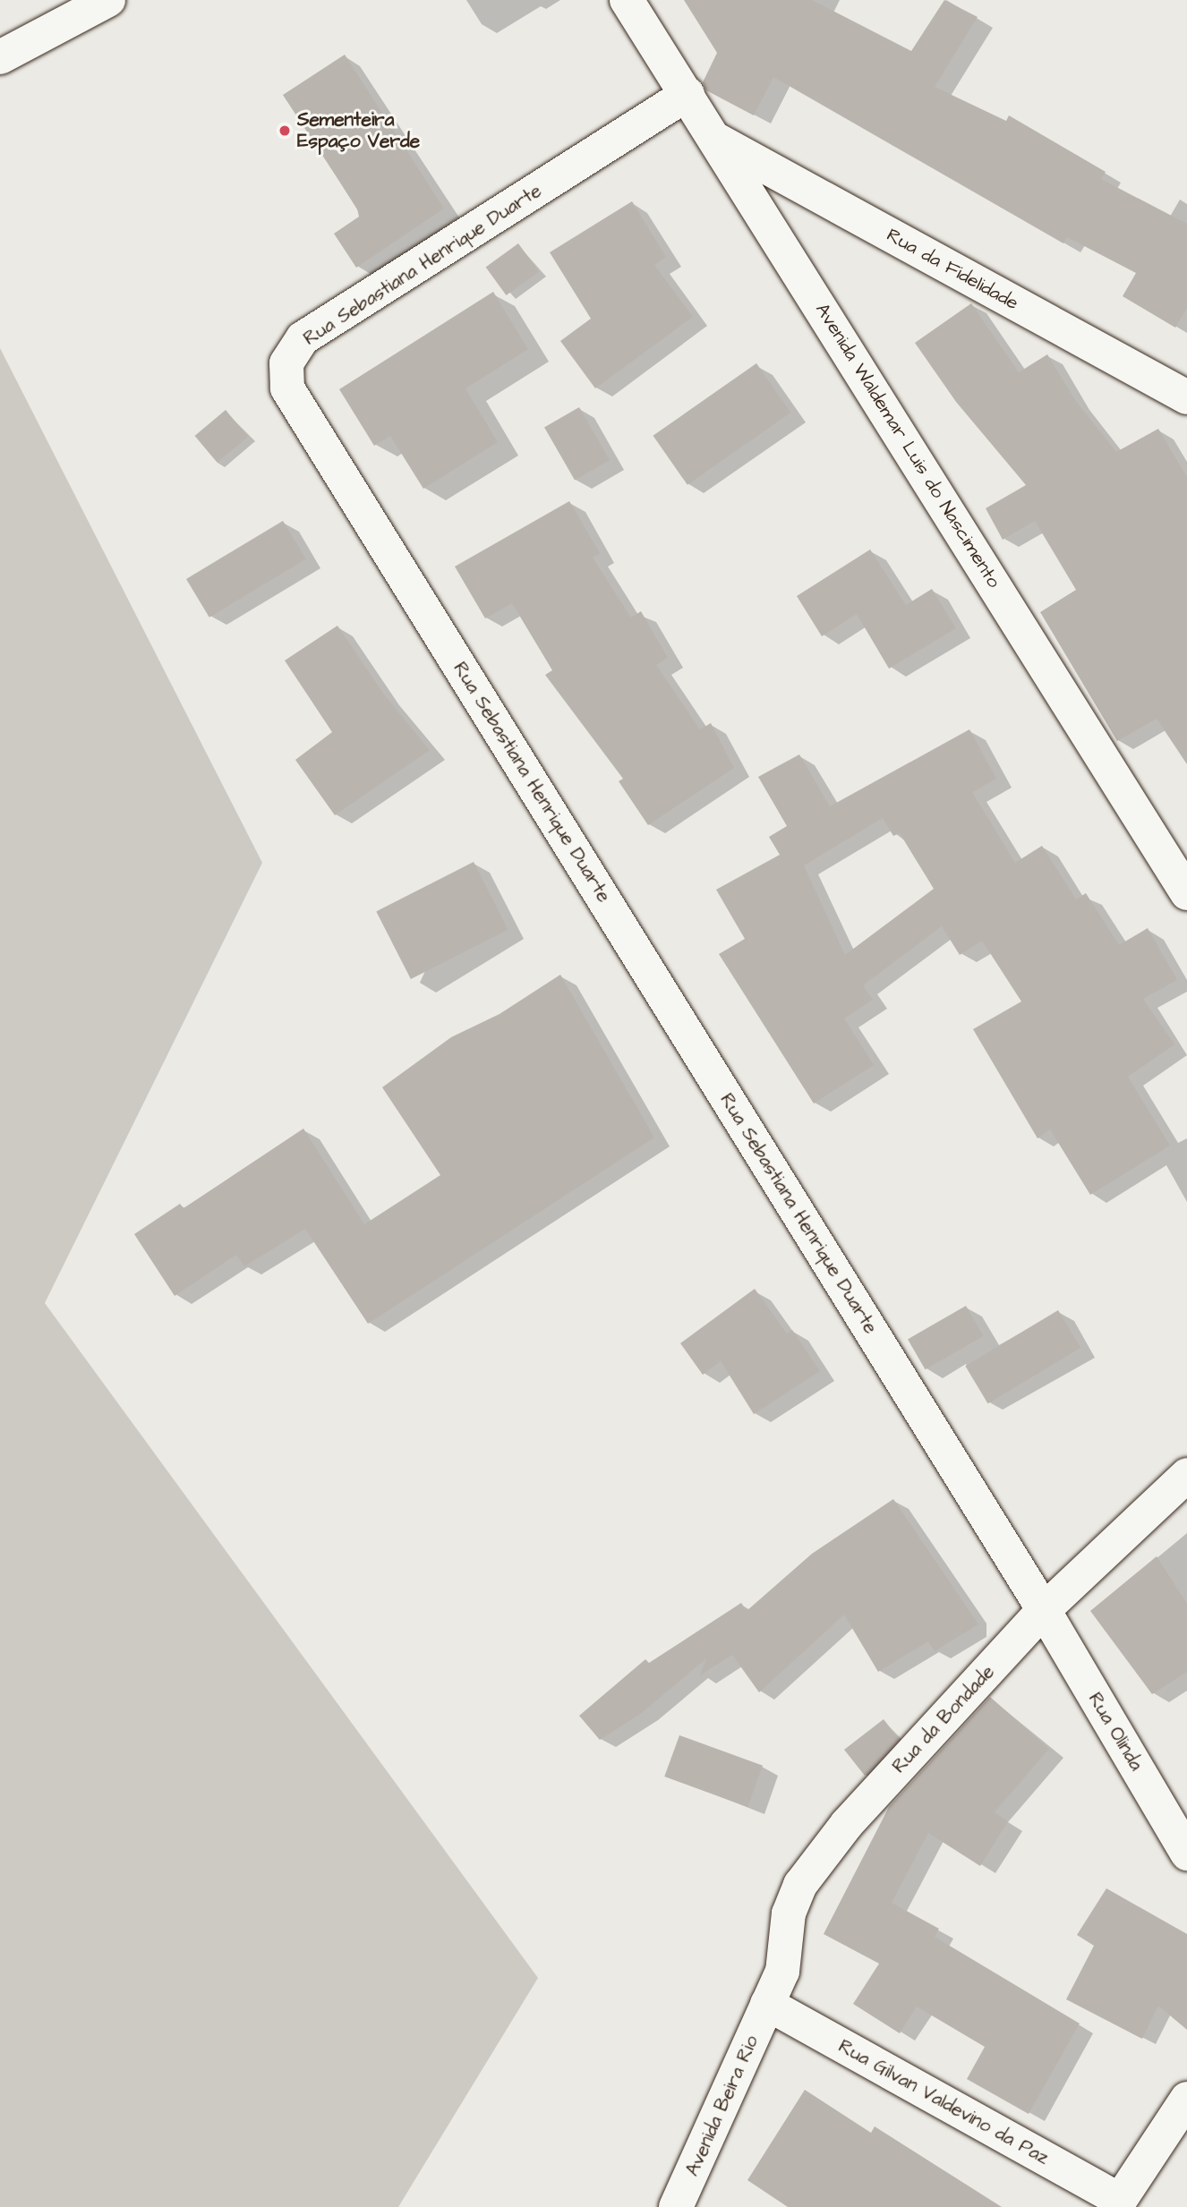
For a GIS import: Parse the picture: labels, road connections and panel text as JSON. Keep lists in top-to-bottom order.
{
  "streets": {
    "street": [
      "Rua Sebastiana Henrique Duarte",
      "Rua da Fidelidade",
      "Avenida Waldemar Luis do Nascimento",
      "Rua da Bondade",
      "Rua Olinda",
      "Rua Gilvan Valdevino da Paz",
      "Avenida Beira Rio"
    ]
  },
  "crossings": [
    ["Rua Sebastiana Henrique Duarte", "Avenida Waldemar Luis do Nascimento"],
    ["Rua Sebastiana Henrique Duarte", "Rua da Bondade"],
    ["Rua Sebastiana Henrique Duarte", "Rua Olinda"],
    ["Rua da Fidelidade", "Avenida Waldemar Luis do Nascimento"],
    ["Rua da Bondade", "Rua Olinda"],
    ["Rua da Bondade", "Rua Gilvan Valdevino da Paz"],
    ["Rua da Bondade", "Avenida Beira Rio"],
    ["Rua Gilvan Valdevino da Paz", "Avenida Beira Rio"]
  ],
  "places": ["Sementeira Espaço Verde"]
}
